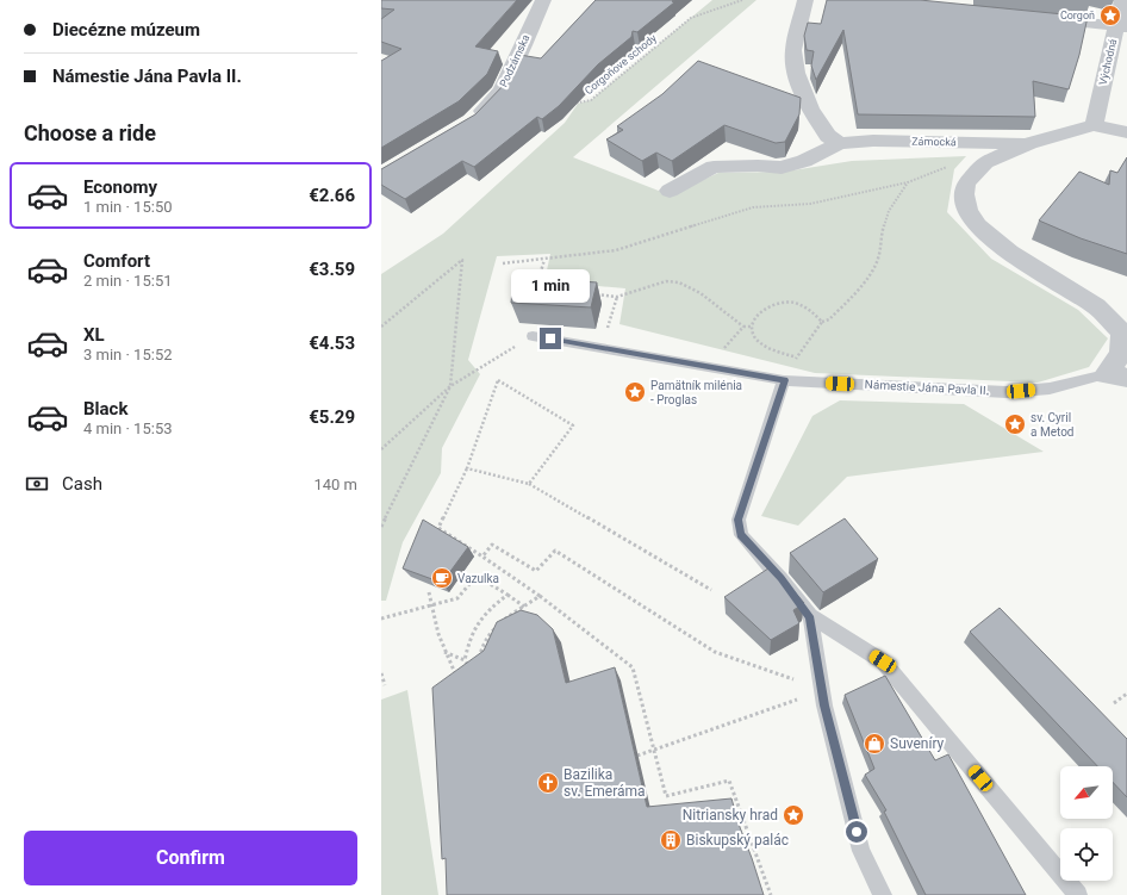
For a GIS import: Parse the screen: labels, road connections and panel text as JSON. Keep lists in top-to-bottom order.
{
  "streets": {
    "street": [
      "Podzámska",
      "Východná",
      "Zámocká",
      "Námestie Jána Pavla II."
    ],
    "path": ["Corgoňove schody"]
  },
  "crossings": [
    ["Východná", "Námestie Jána Pavla II."],
    ["Zámocká", "Námestie Jána Pavla II."]
  ],
  "places": {
    "place": [
      "Corgoň",
      "Pamätník milénia - Proglas",
      "sv. Cyril a Metod",
      "Nitriansky hrad"
    ],
    "cafe": ["Vazulka"],
    "shop": ["Suveníry"],
    "church": ["Bazilika sv. Emeráma"],
    "building": ["Biskupský palác"]
  },
  "north": "bottom left",
  "page": {
    "banner": ["Diecézne múzeum", "Námestie Jána Pavla II."],
    "heading": "Choose a ride",
    "list": [
      {
        "name": "Economy",
        "note": "1 min · 15:50",
        "value": "€2.66"
      },
      {
        "name": "Comfort",
        "note": "2 min · 15:51",
        "value": "€3.59"
      },
      {
        "name": "XL",
        "note": "3 min · 15:52",
        "value": "€4.53"
      },
      {
        "name": "Black",
        "note": "4 min · 15:53",
        "value": "€5.29"
      }
    ],
    "bubble": "1 min",
    "pay": ["Cash", "140 m"],
    "buttons": "Confirm"
  }
}
